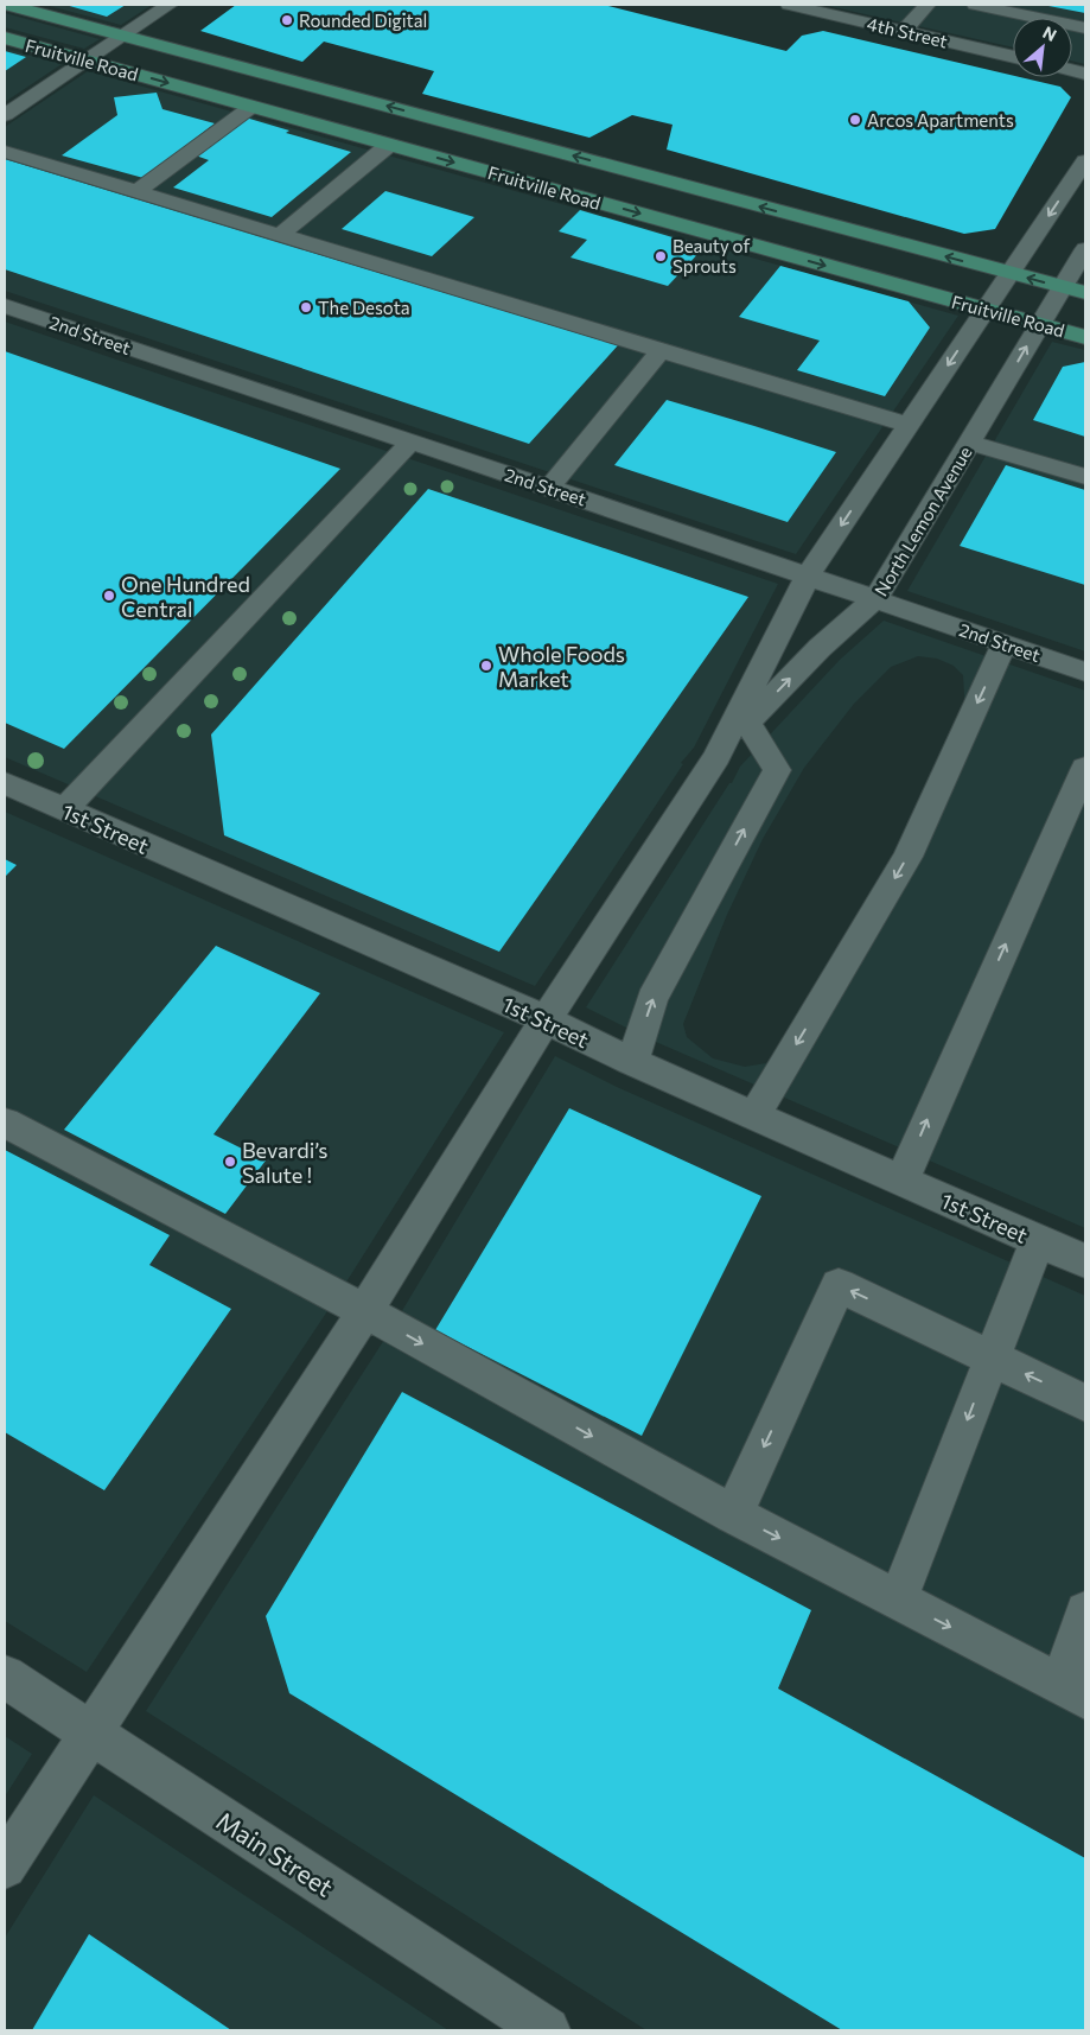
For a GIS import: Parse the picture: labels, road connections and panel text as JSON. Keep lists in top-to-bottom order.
{
  "streets": {
    "main road": ["Fruitville Road"],
    "street": [
      "4th Street",
      "2nd Street",
      "North Lemon Avenue",
      "1st Street",
      "Main Street"
    ]
  },
  "crossings": [
    ["Fruitville Road", "North Lemon Avenue"],
    ["2nd Street", "North Lemon Avenue"]
  ],
  "places": [
    "Rounded Digital",
    "Arcos Apartments",
    "Beauty of Sprouts",
    "The Desota",
    "One Hundred Central",
    "Whole Foods Market",
    "Bevardi’s Salute !"
  ],
  "north": "top right"
}
